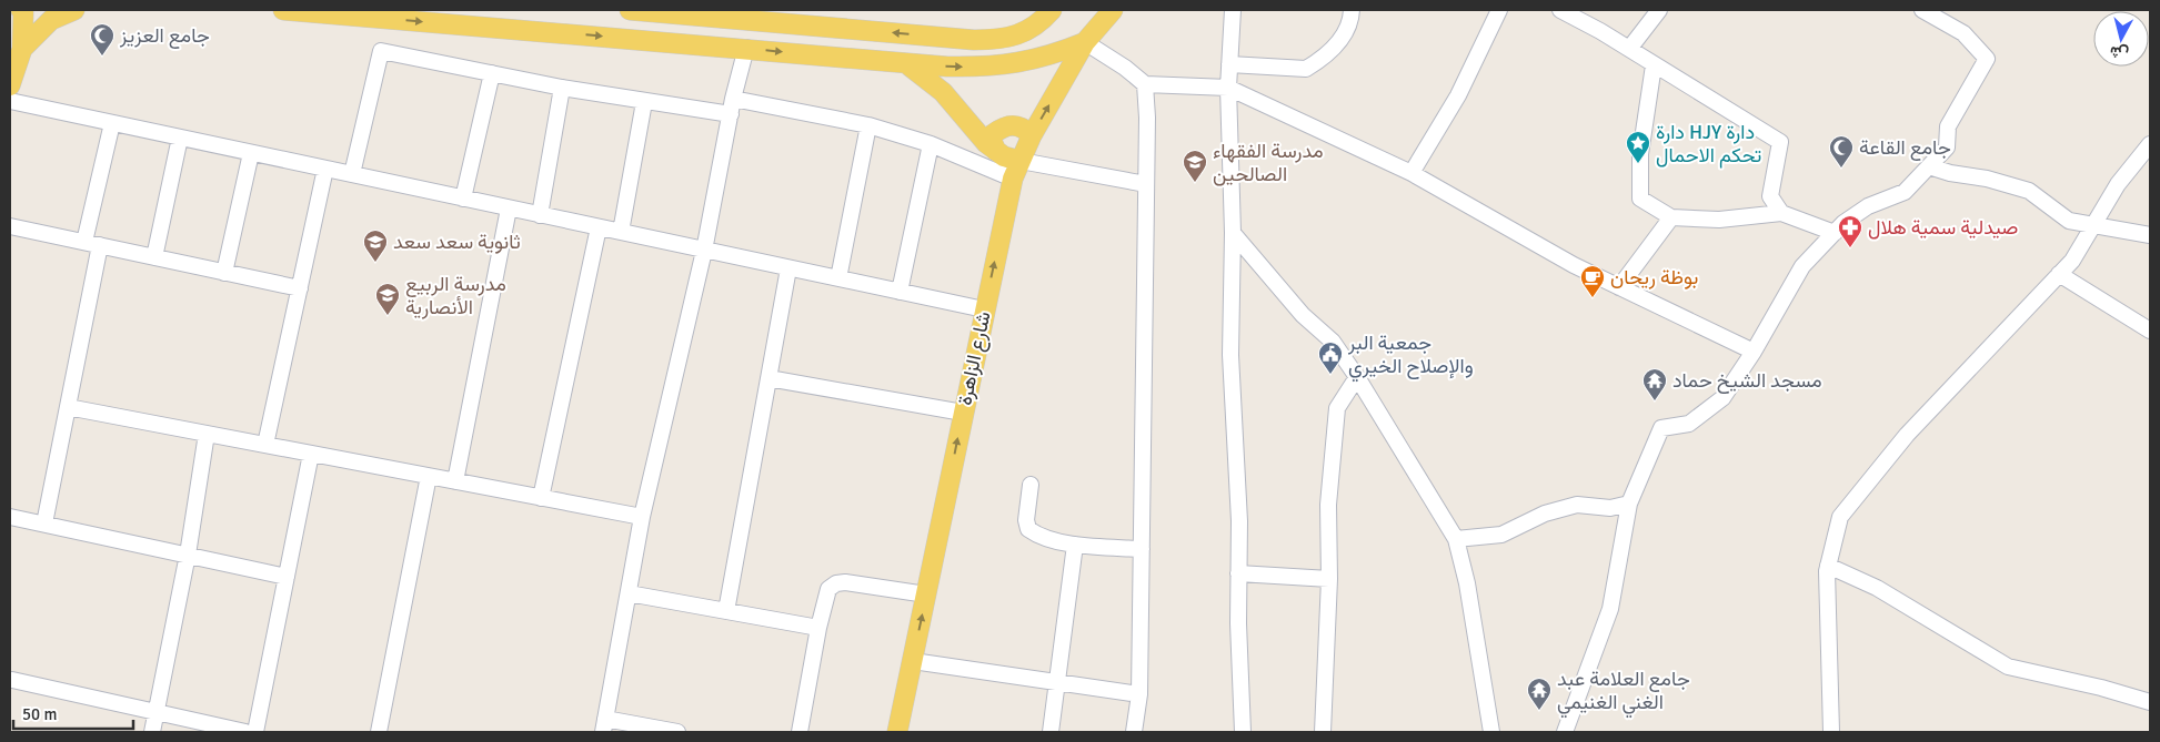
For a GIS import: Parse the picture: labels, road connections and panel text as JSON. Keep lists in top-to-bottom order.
{
  "streets": {
    "main road": ["شارع الزاهرة"]
  },
  "one_way": ["شارع الزاهرة"],
  "places": {
    "mosque": ["جامع العزيز", "جامع القاعة"],
    "place": ["دارة HJY دارة تحكم الاحمال"],
    "school or university": ["مدرسة الفقهاء الصالحين", "ثانوية سعد سعد", "مدرسة الربيع الأنصارية"],
    "pharmacy": ["صيدلية سمية هلال"],
    "cafe": ["بوظة ريحان"],
    "public building": ["جمعية البر والإصلاح الخيري"],
    "temple": ["مسجد الشيخ حماد", "جامع العلامة عبد الغني الغنيمي"]
  },
  "scale_bar": "50 m",
  "north": "bottom"
}
